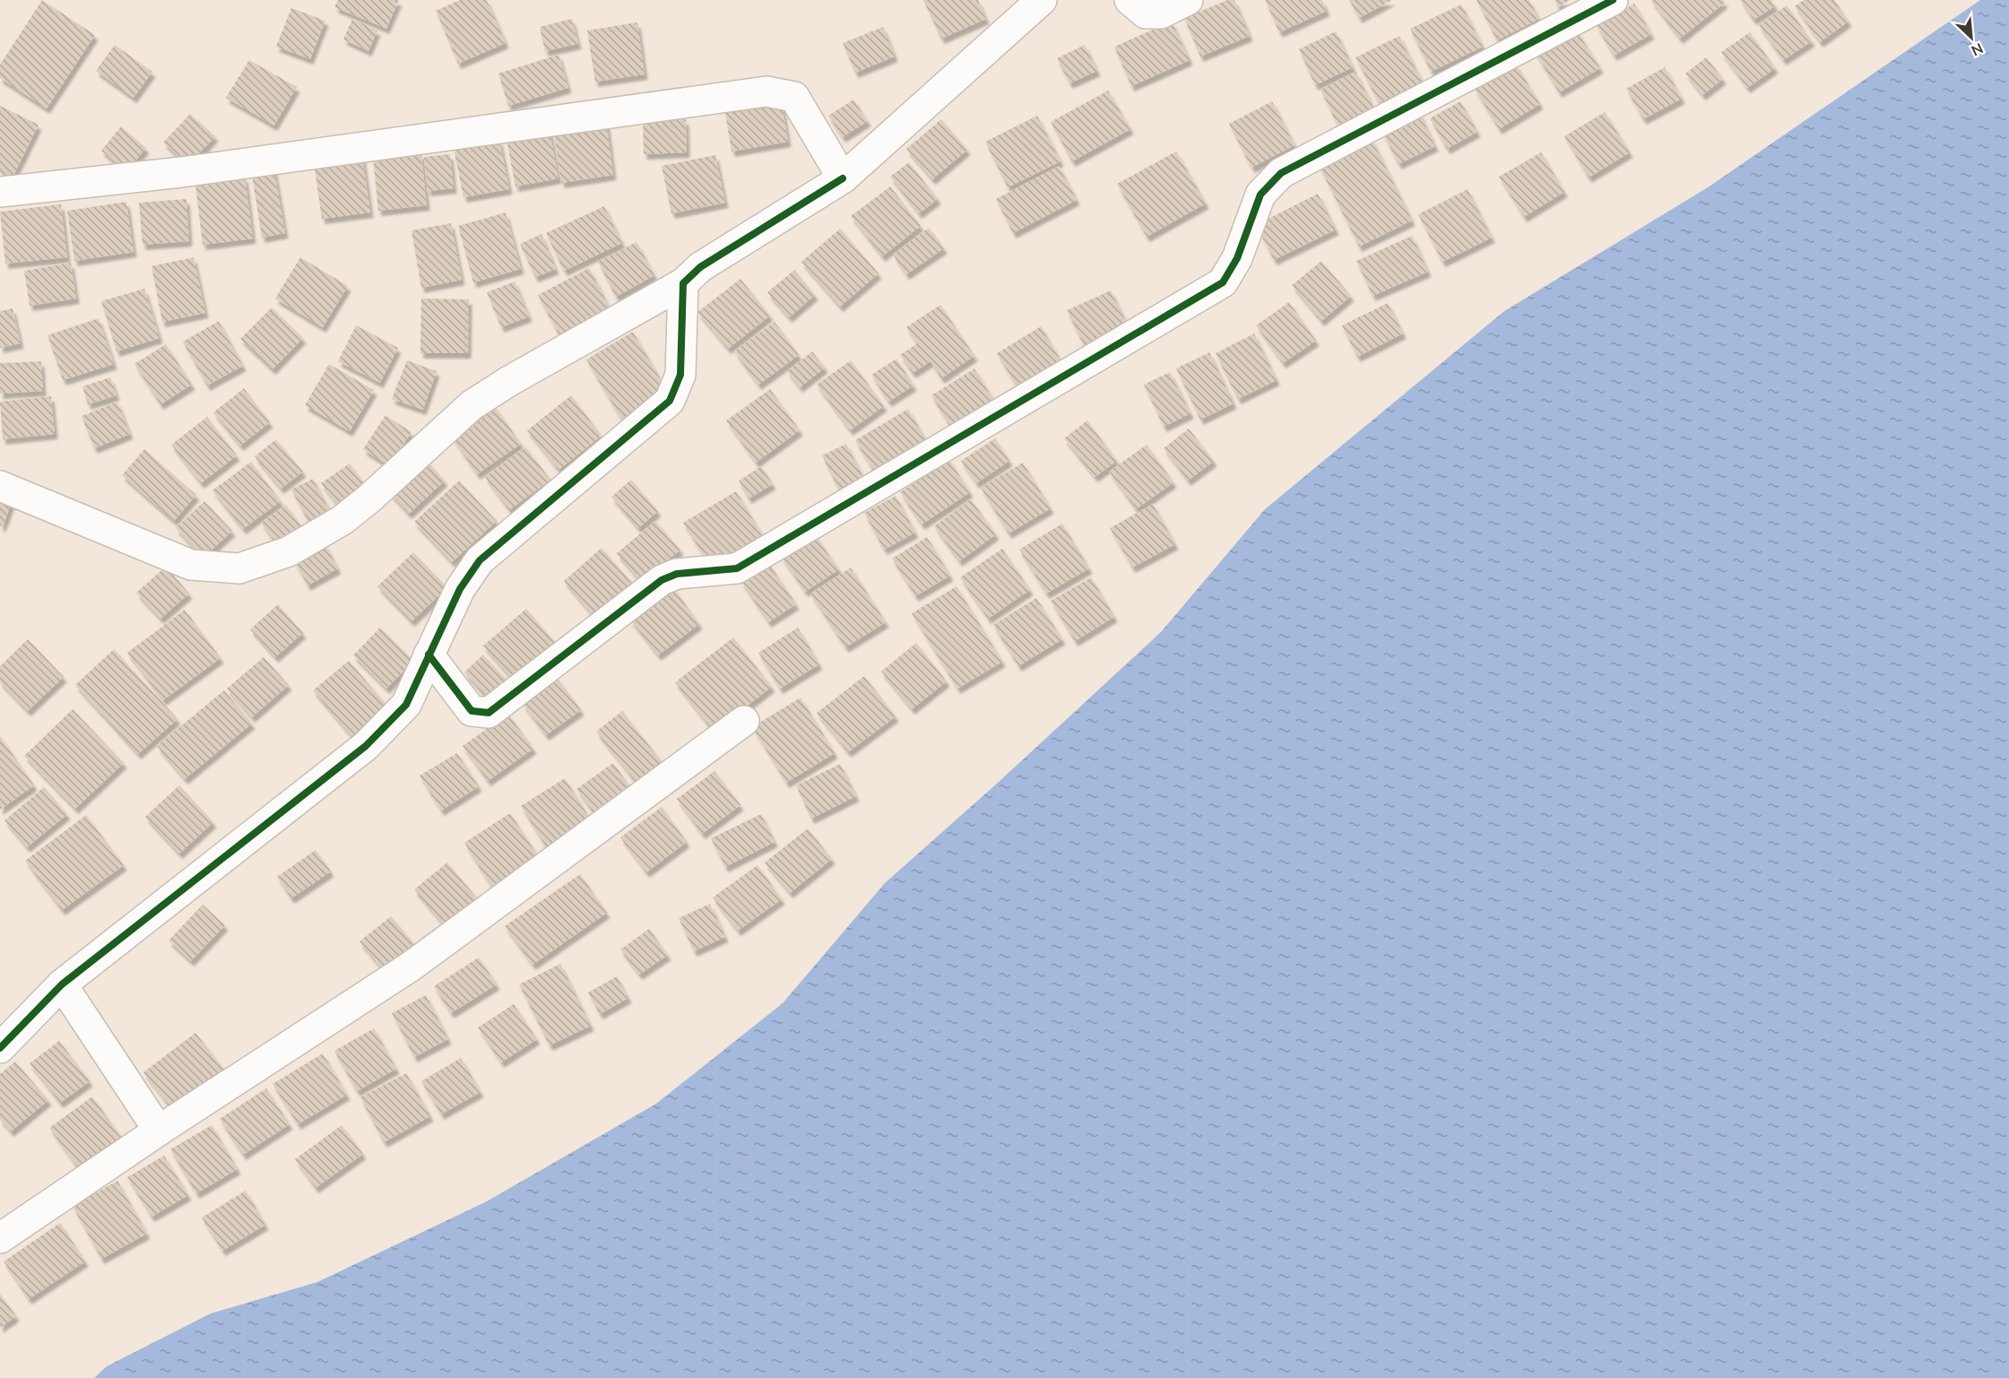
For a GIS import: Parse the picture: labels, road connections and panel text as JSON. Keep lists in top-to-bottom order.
{
  "north": "bottom right"
}
